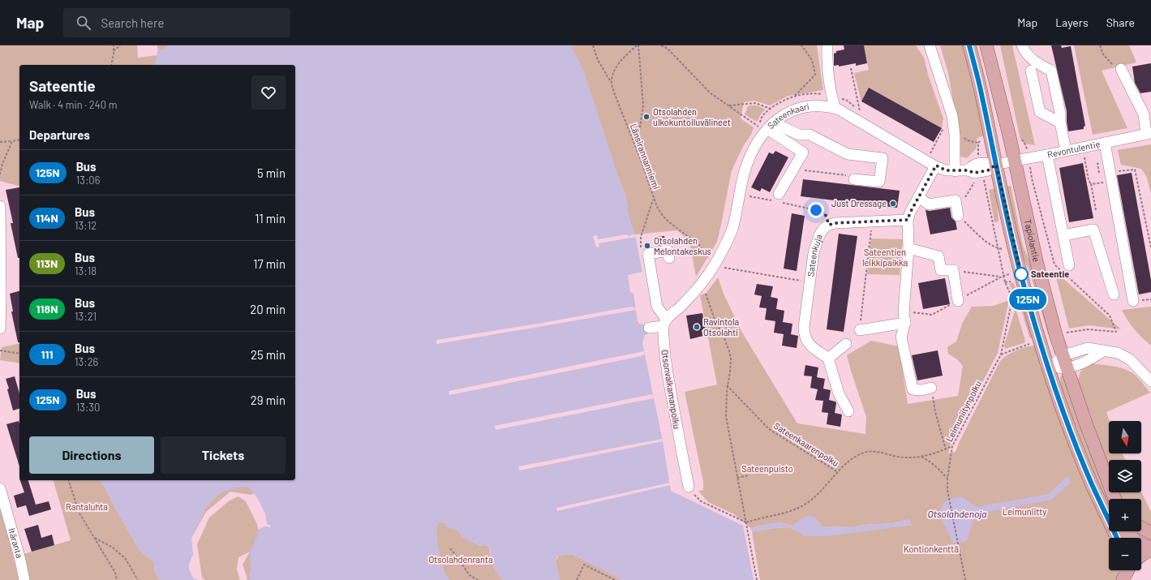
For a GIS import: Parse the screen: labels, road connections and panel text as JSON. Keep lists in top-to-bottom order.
{
  "streets": {
    "main road": ["Tapiolantie"],
    "street": [
      "Sateenkaari",
      "Revontulentie",
      "Sateenkuja",
      "Otsonvalkamanpolku",
      "Itäranta"
    ],
    "path": ["Länsirannanniemi", "Leimuniitynpolku", "Sateenkaarenpolku"]
  },
  "crossings": [
    ["Sateenkaari", "Revontulentie"],
    ["Sateenkaari", "Tapiolantie"],
    ["Revontulentie", "Tapiolantie"]
  ],
  "water": ["Otsolahdenoja"],
  "parks": [
    "Sateentien leikkipaikka",
    "Sateenpuisto",
    "Rantaluhta",
    "Leimuniitty",
    "Kontionkenttä",
    "Otsolahdenranta"
  ],
  "places": [
    "Otsolahden ulkokuntoiluvälineet",
    "Just Dressage",
    "Otsolahden Melontakeskus",
    "Sateentie",
    "Ravintola Otsolahti"
  ],
  "lines": ["bus line 125N"],
  "north": "bottom",
  "page": {
    "header": "Map",
    "search": "Search here",
    "nav": ["Map", "Layers", "Share"],
    "on_map": "125N",
    "heading": [
      ["Sateentie", "Walk · 4 min · 240 m"],
      "Departures"
    ],
    "list": [
      {
        "mark": "125N",
        "name": "Bus",
        "note": "13:06",
        "value": "5 min"
      },
      {
        "mark": "114N",
        "name": "Bus",
        "note": "13:12",
        "value": "11 min"
      },
      {
        "mark": "113N",
        "name": "Bus",
        "note": "13:18",
        "value": "17 min"
      },
      {
        "mark": "118N",
        "name": "Bus",
        "note": "13:21",
        "value": "20 min"
      },
      {
        "mark": "111",
        "name": "Bus",
        "note": "13:26",
        "value": "25 min"
      },
      {
        "mark": "125N",
        "name": "Bus",
        "note": "13:30",
        "value": "29 min"
      }
    ],
    "map_buttons": ["+", "−"],
    "buttons": ["Directions", "Tickets"]
  }
}
